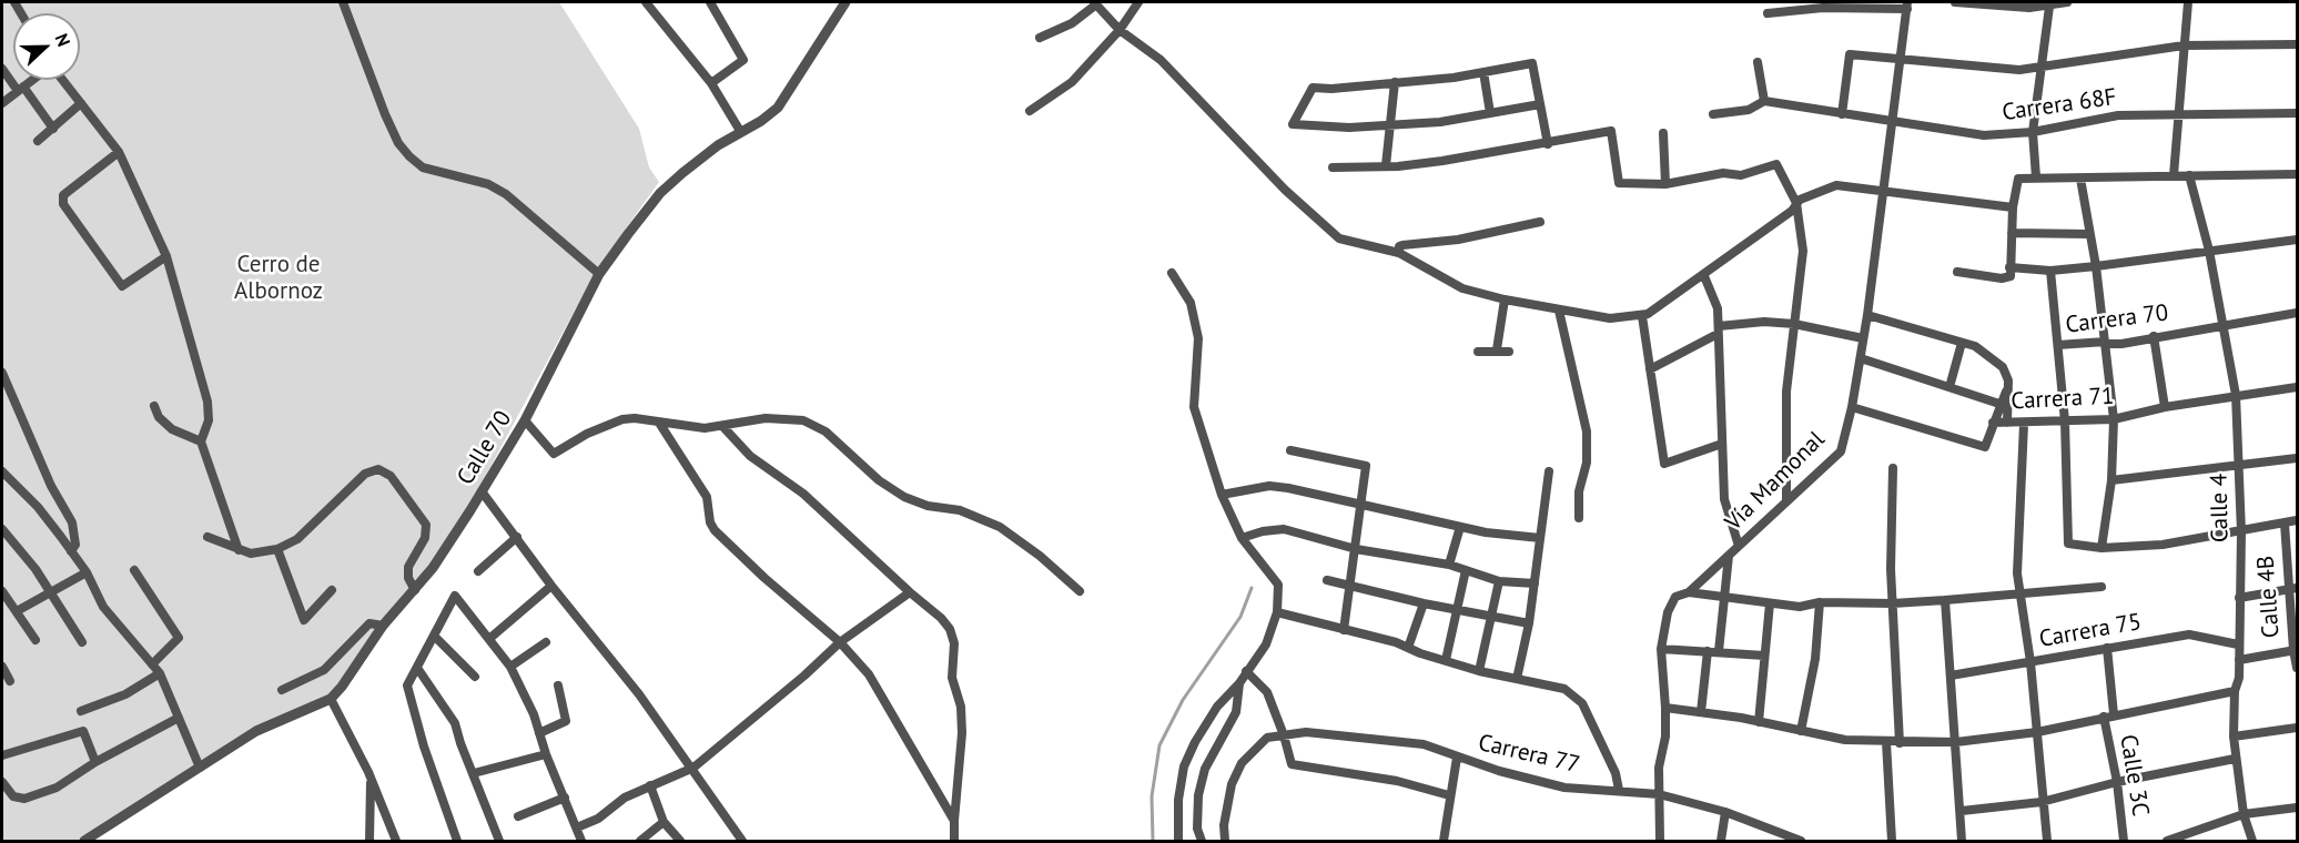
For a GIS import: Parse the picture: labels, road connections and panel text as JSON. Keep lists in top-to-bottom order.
{
  "streets": {
    "street": [
      "Carrera 68F",
      "Carrera 70",
      "Carrera 71",
      "Calle 70",
      "Vía Mamonal",
      "Calle 4",
      "Calle 4B",
      "Carrera 75",
      "Carrera 77",
      "Calle 3C"
    ]
  },
  "crossings": [
    ["Carrera 68F", "Vía Mamonal"],
    ["Carrera 70", "Carrera 71"],
    ["Carrera 70", "Calle 4"],
    ["Carrera 71", "Vía Mamonal"],
    ["Carrera 71", "Calle 4"],
    ["Vía Mamonal", "Carrera 77"],
    ["Calle 4", "Carrera 75"]
  ],
  "parks": ["Cerro de Albornoz"],
  "north": "right"
}
